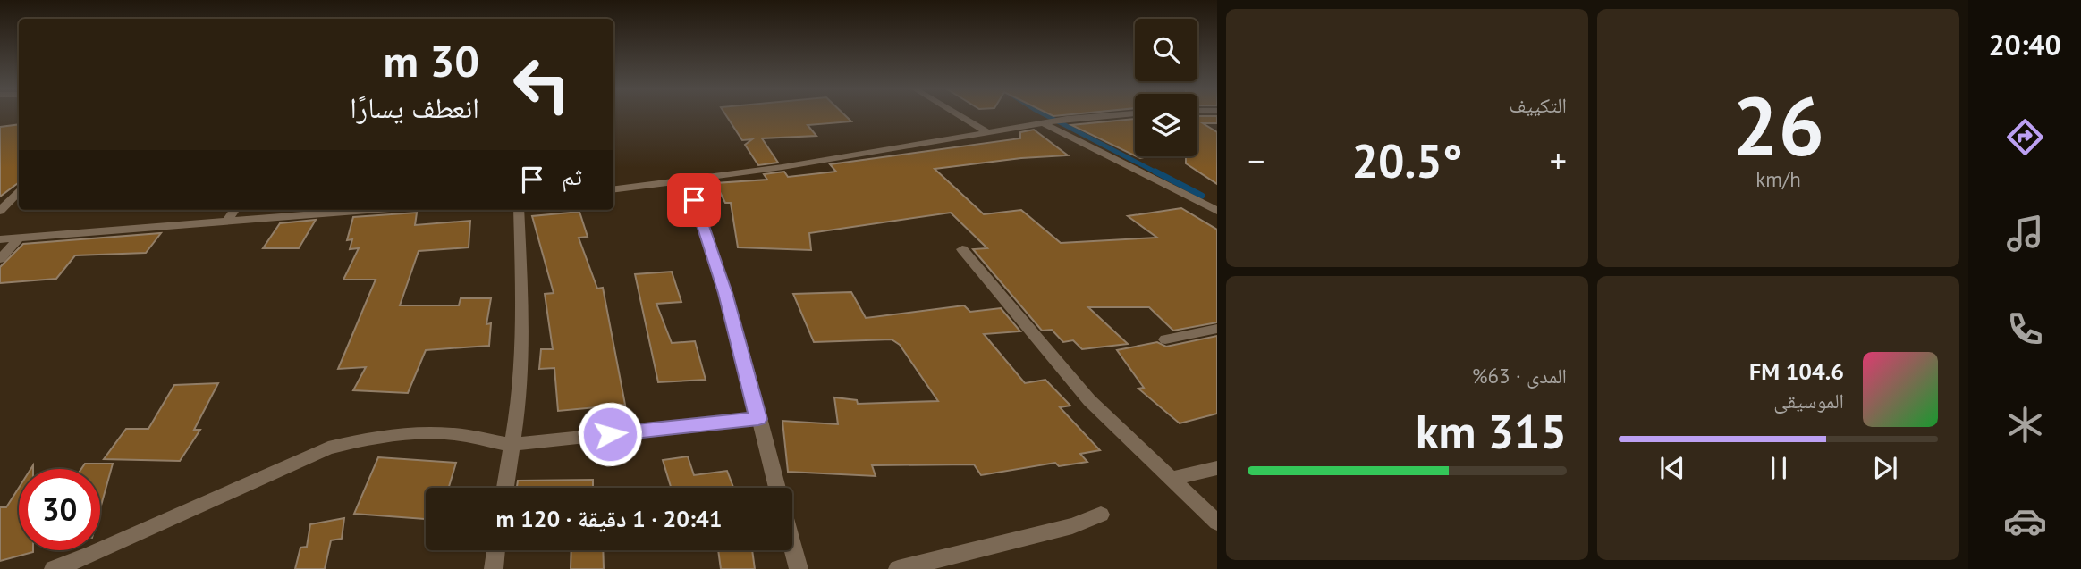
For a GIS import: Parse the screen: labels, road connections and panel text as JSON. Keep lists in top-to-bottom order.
{
  "page": {
    "tabs": "20:40",
    "tile": [
      ["26", "km/h"],
      "التكييف",
      ["المدى · 63%", "315 km"]
    ],
    "turn": ["30 m", "انعطف يسارًا"],
    "heat": ["−", "20.5°", "+"],
    "then": "ثم",
    "song": ["104.6 FM", "الموسيقى"],
    "limit": "30",
    "trip": "20:41 · 1 دقيقة · 120 m"
  }
}
